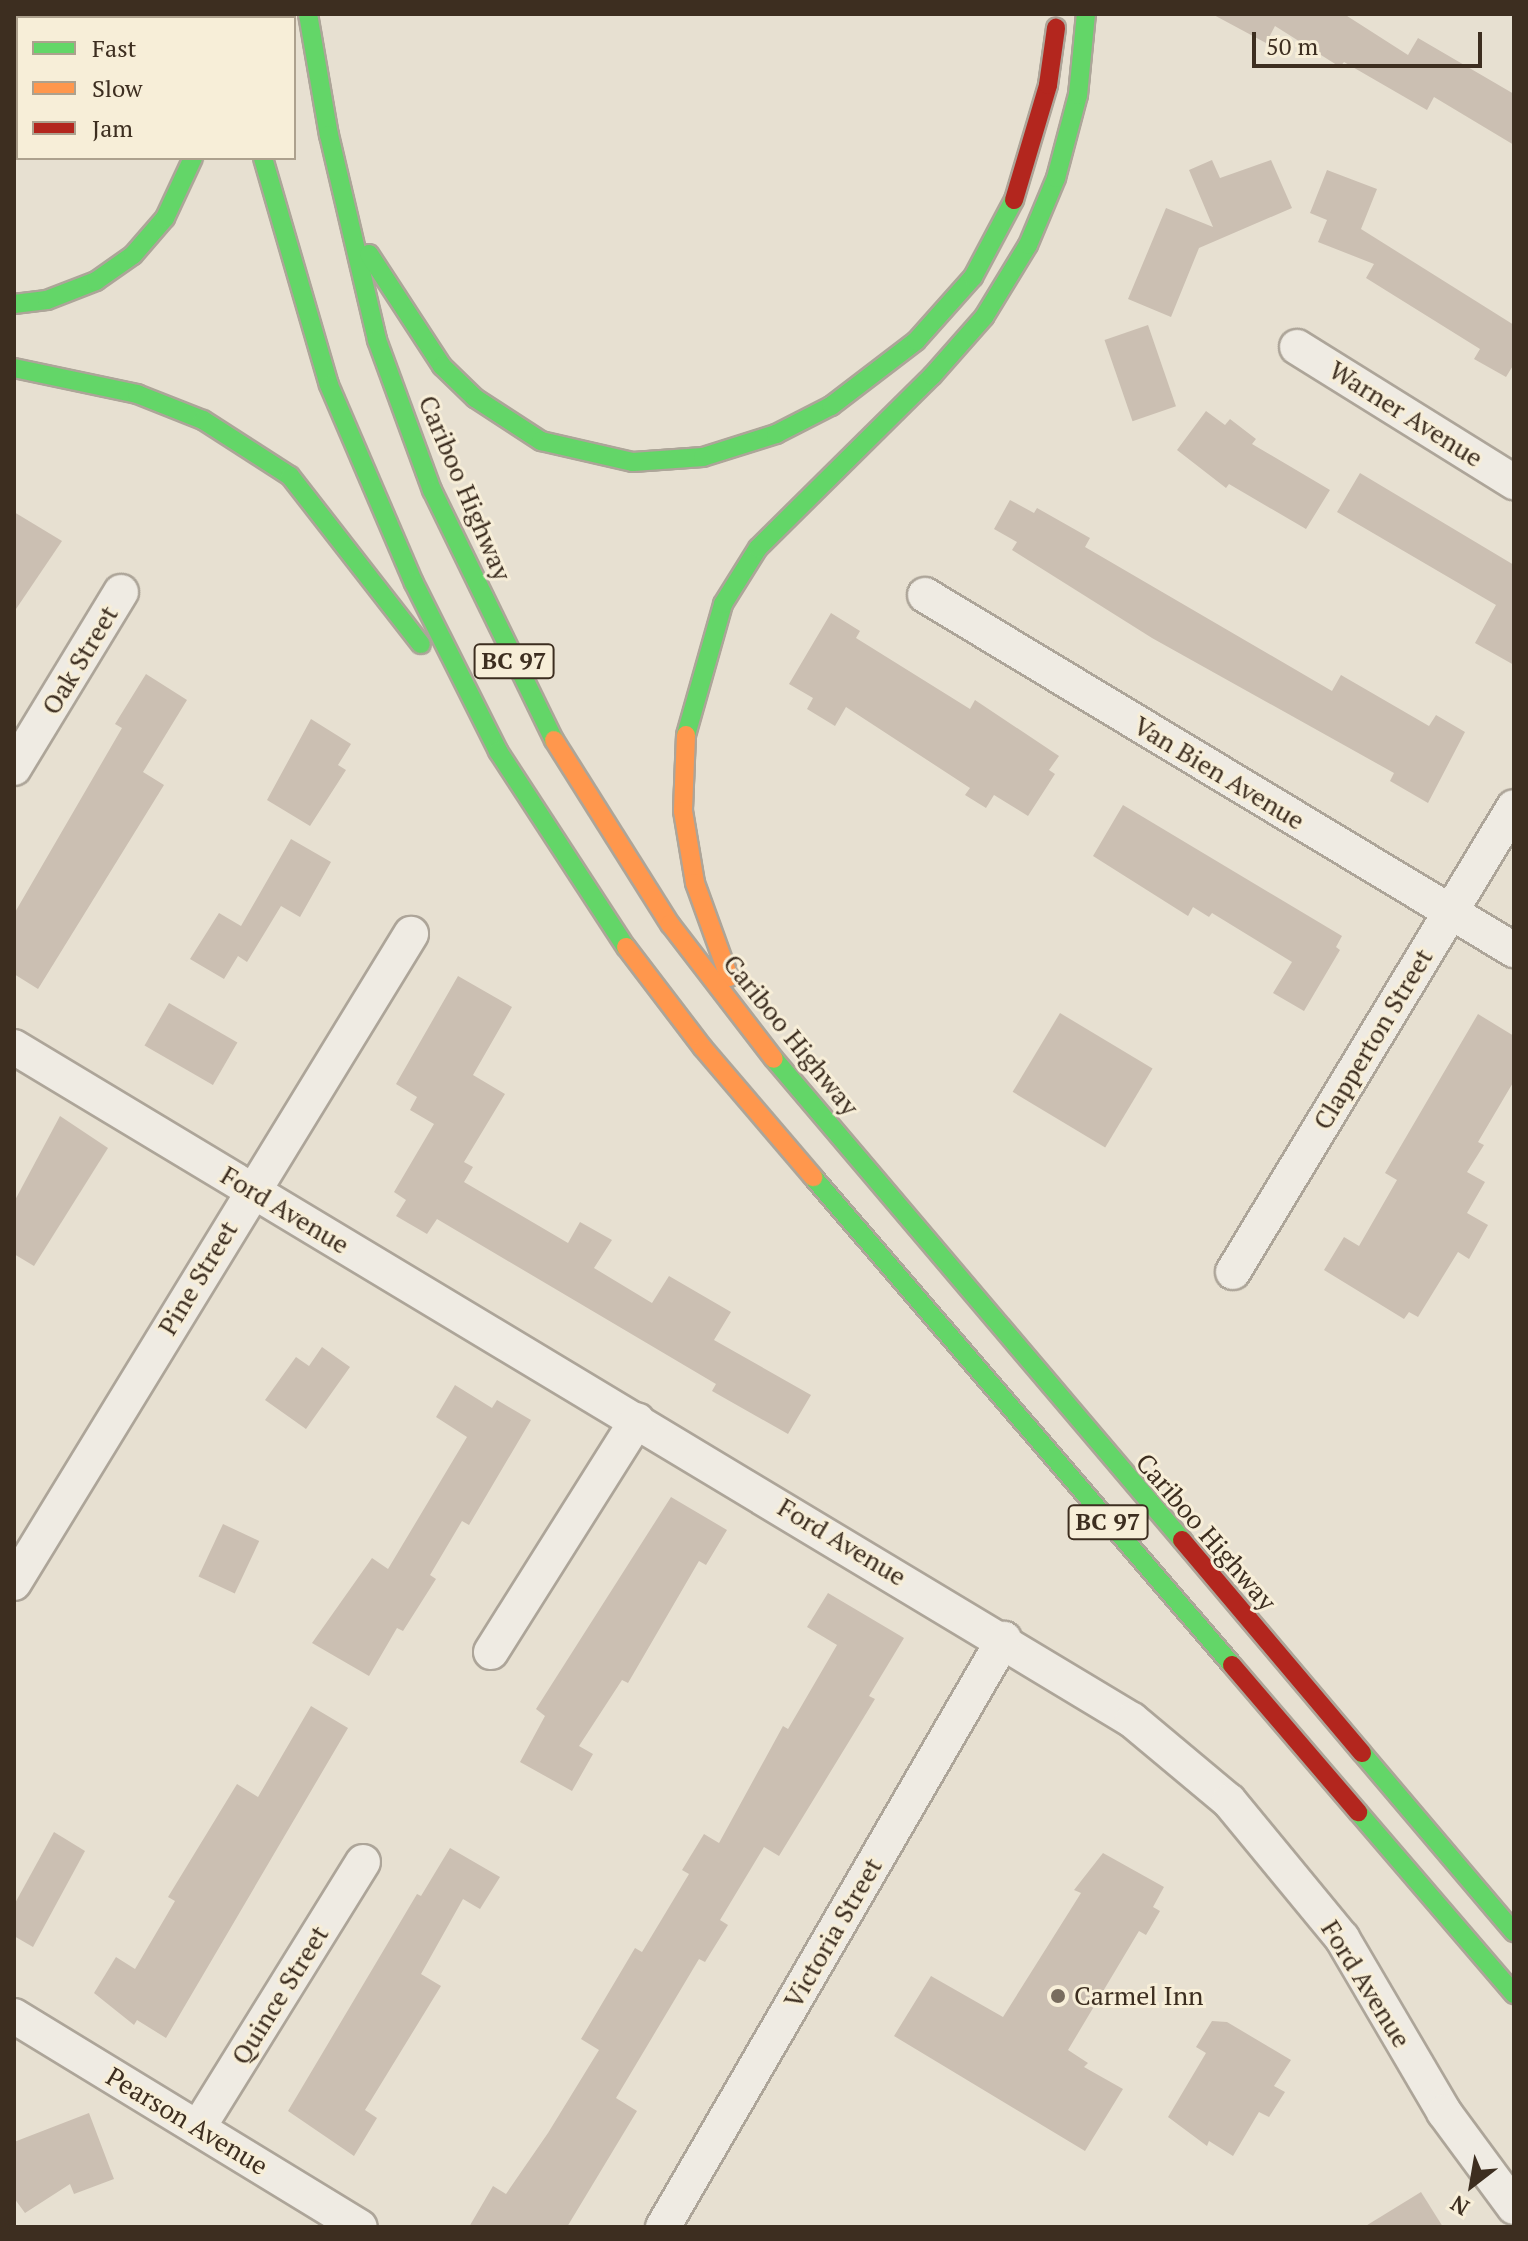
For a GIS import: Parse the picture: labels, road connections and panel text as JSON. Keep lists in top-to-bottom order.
{
  "streets": {
    "highway": ["Cariboo Highway", "BC 97"],
    "street": [
      "Warner Avenue",
      "Oak Street",
      "Van Bien Avenue",
      "Clapperton Street",
      "Ford Avenue",
      "Pine Street",
      "Victoria Street",
      "Quince Street",
      "Pearson Avenue"
    ]
  },
  "crossings": [
    ["Van Bien Avenue", "Clapperton Street"],
    ["Ford Avenue", "Pine Street"],
    ["Ford Avenue", "Victoria Street"],
    ["Quince Street", "Pearson Avenue"]
  ],
  "places": ["Carmel Inn"],
  "legend": ["Fast", "Slow", "Jam"],
  "scale_bar": "50 m",
  "north": "bottom left"
}
